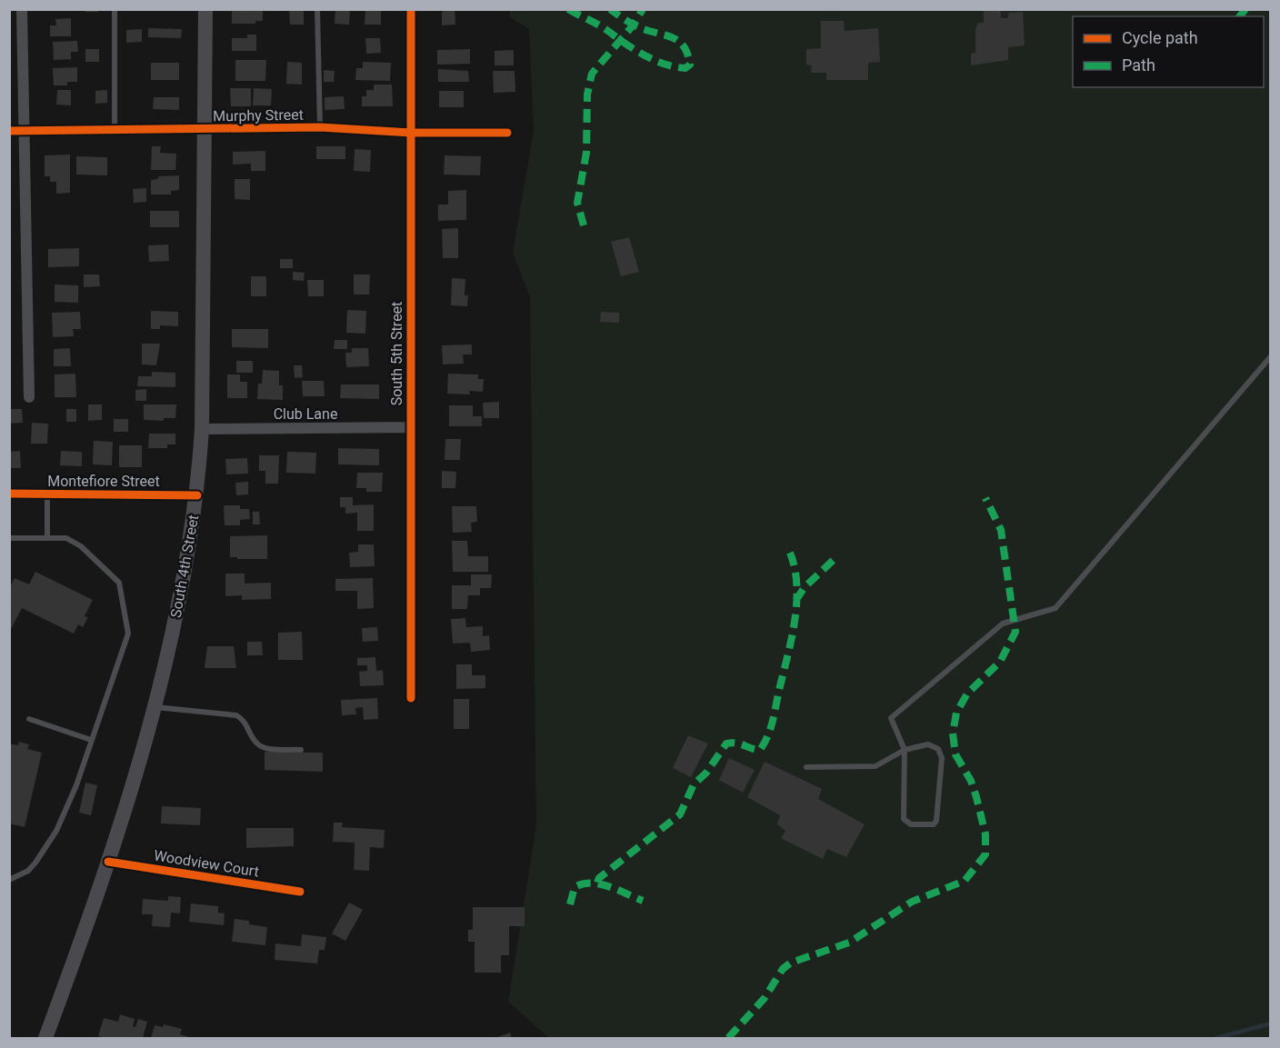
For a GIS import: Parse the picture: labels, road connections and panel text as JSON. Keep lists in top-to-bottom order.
{
  "streets": {
    "main road": ["South 4th Street"],
    "street": [
      "Murphy Street",
      "South 5th Street",
      "Club Lane",
      "Montefiore Street",
      "Woodview Court"
    ]
  },
  "crossings": [
    ["Murphy Street", "South 5th Street"],
    ["Murphy Street", "South 4th Street"],
    ["South 5th Street", "Club Lane"],
    ["Club Lane", "South 4th Street"],
    ["Montefiore Street", "South 4th Street"],
    ["South 4th Street", "Woodview Court"]
  ],
  "legend": ["Cycle path", "Path"]
}
